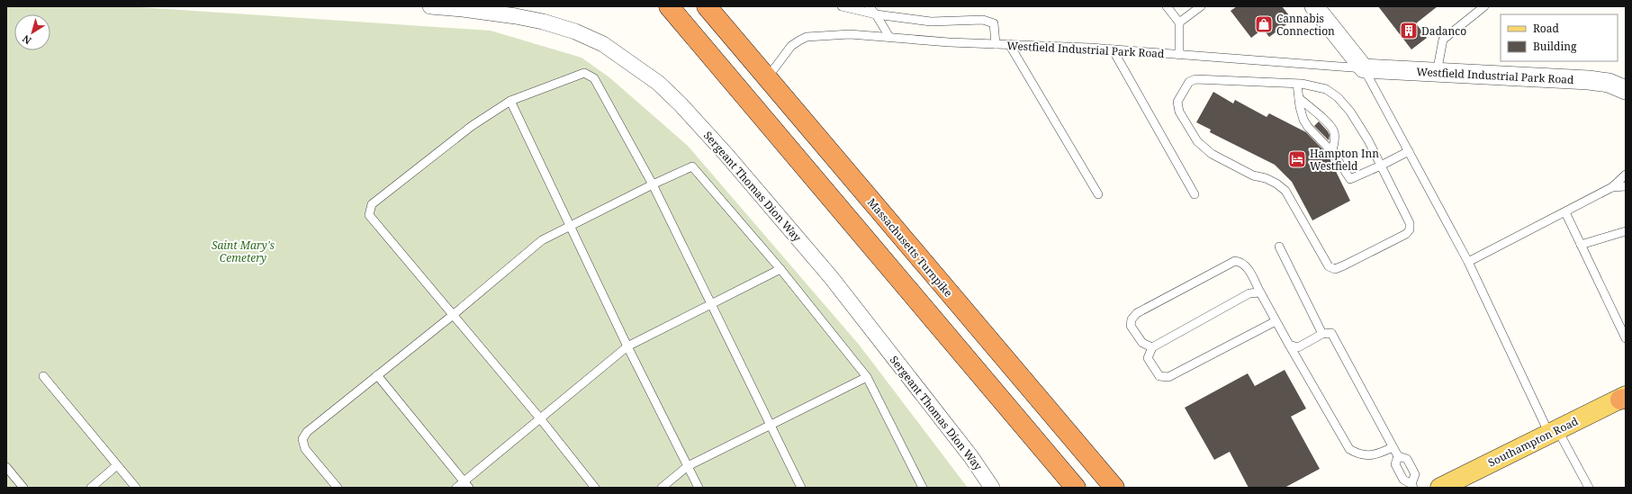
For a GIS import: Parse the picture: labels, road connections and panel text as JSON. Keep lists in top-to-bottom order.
{
  "streets": {
    "highway": ["Massachusetts Turnpike"],
    "main road": ["Southampton Road"],
    "street": ["Westfield Industrial Park Road", "Sergeant Thomas Dion Way"]
  },
  "crossings": [
    ["Westfield Industrial Park Road", "Massachusetts Turnpike"]
  ],
  "parks": ["Saint Mary's Cemetery"],
  "places": {
    "shop": ["Cannabis Connection"],
    "building": ["Dadanco"],
    "hotel": ["Hampton Inn Westfield"]
  },
  "legend": ["Road", "Building"],
  "north": "bottom left"
}
